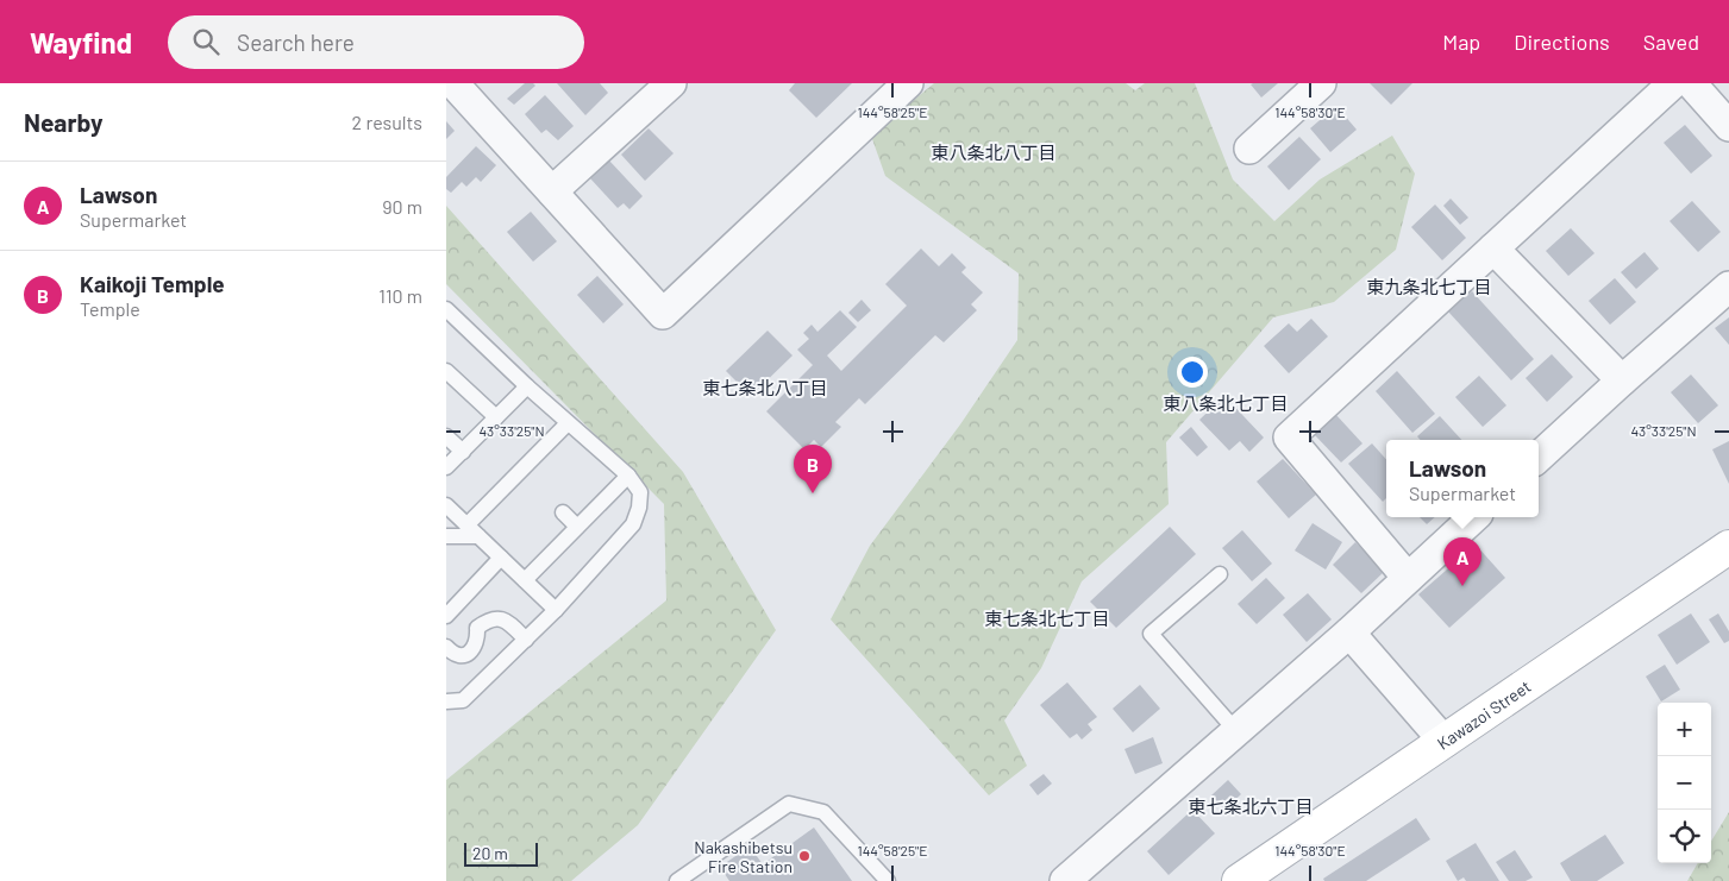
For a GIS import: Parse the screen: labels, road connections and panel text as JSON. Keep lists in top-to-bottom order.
{
  "streets": {
    "street": ["Kawazoi Street"]
  },
  "districts": [
    "東八条北八丁目",
    "東九条北七丁目",
    "東七条北八丁目",
    "東八条北七丁目",
    "東七条北七丁目",
    "東七条北六丁目"
  ],
  "places": ["Nakashibetsu Fire Station"],
  "scale_bar": "20 m",
  "page": {
    "header": "Wayfind",
    "search": "Search here",
    "nav": ["Map", "Directions", "Saved"],
    "heading": ["Nearby", "2 results"],
    "list": [
      {
        "mark": "A",
        "name": "Lawson",
        "note": "Supermarket",
        "value": "90 m"
      },
      {
        "mark": "B",
        "name": "Kaikoji Temple",
        "note": "Temple",
        "value": "110 m"
      }
    ],
    "popup": ["Lawson", "Supermarket"],
    "pins": ["B", "A"],
    "map_buttons": ["+", "−"],
    "scale": "20 m"
  },
  "coordinates": ["144°58'25\"E", "144°58'30\"E", "43°33'25\"N"]
}
